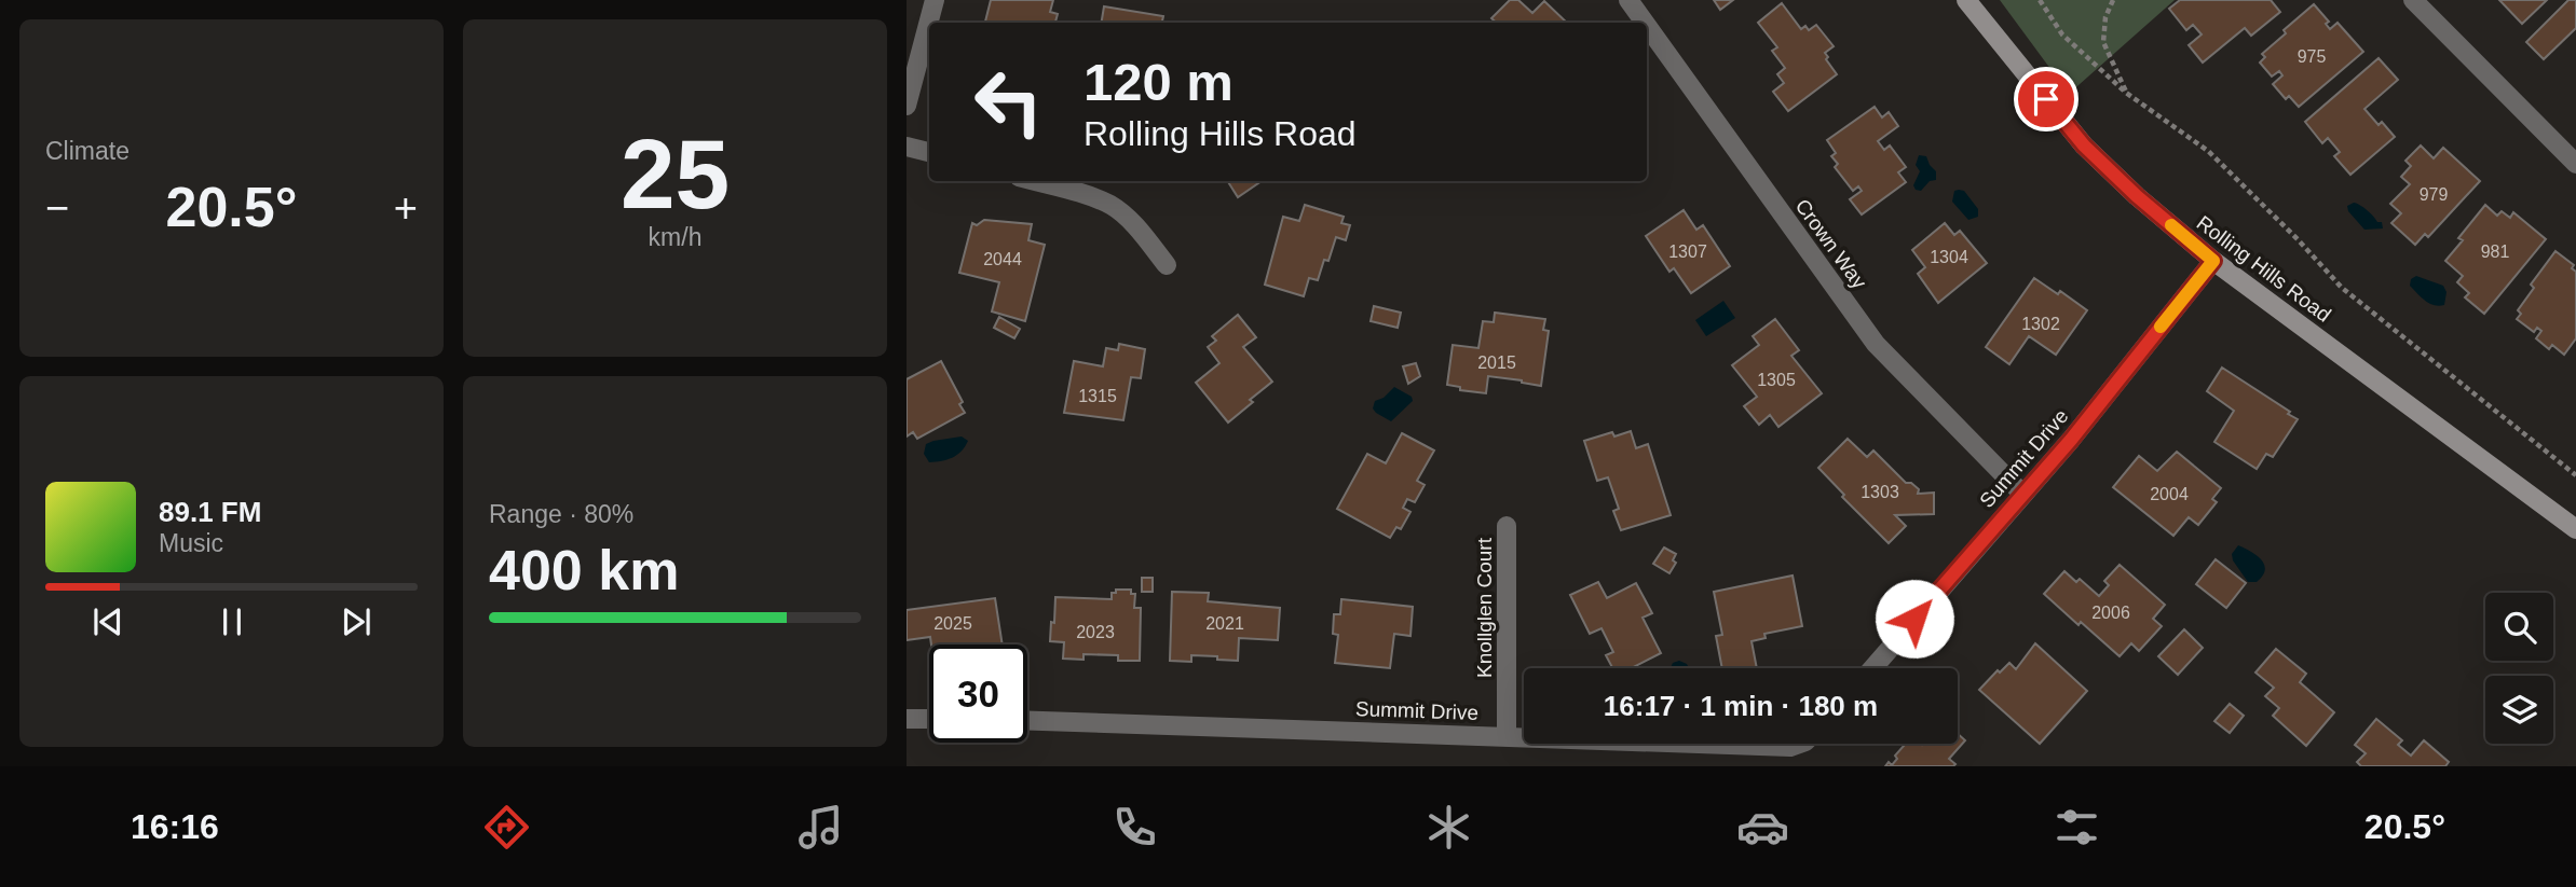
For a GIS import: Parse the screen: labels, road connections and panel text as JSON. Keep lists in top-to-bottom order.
{
  "streets": {
    "street": [
      "Crown Way",
      "Rolling Hills Road",
      "Summit Drive",
      "Knollglen Court"
    ]
  },
  "crossings": [
    ["Crown Way", "Summit Drive"],
    ["Rolling Hills Road", "Summit Drive"],
    ["Summit Drive", "Knollglen Court"]
  ],
  "house_numbers": [
    "975",
    "979",
    "1307",
    "981",
    "1304",
    "2044",
    "1302",
    "2015",
    "1305",
    "1315",
    "1303",
    "2004",
    "2006",
    "2025",
    "2021",
    "2023"
  ],
  "page": {
    "tile": [
      "Climate",
      ["25", "km/h"],
      ["Range · 80%", "400 km"]
    ],
    "turn": ["120 m", "Rolling Hills Road"],
    "heat": ["−", "20.5°", "+"],
    "song": ["89.1 FM", "Music"],
    "limit": "30",
    "trip": "16:17 · 1 min · 180 m",
    "tabs": ["16:16", "20.5°"]
  }
}
